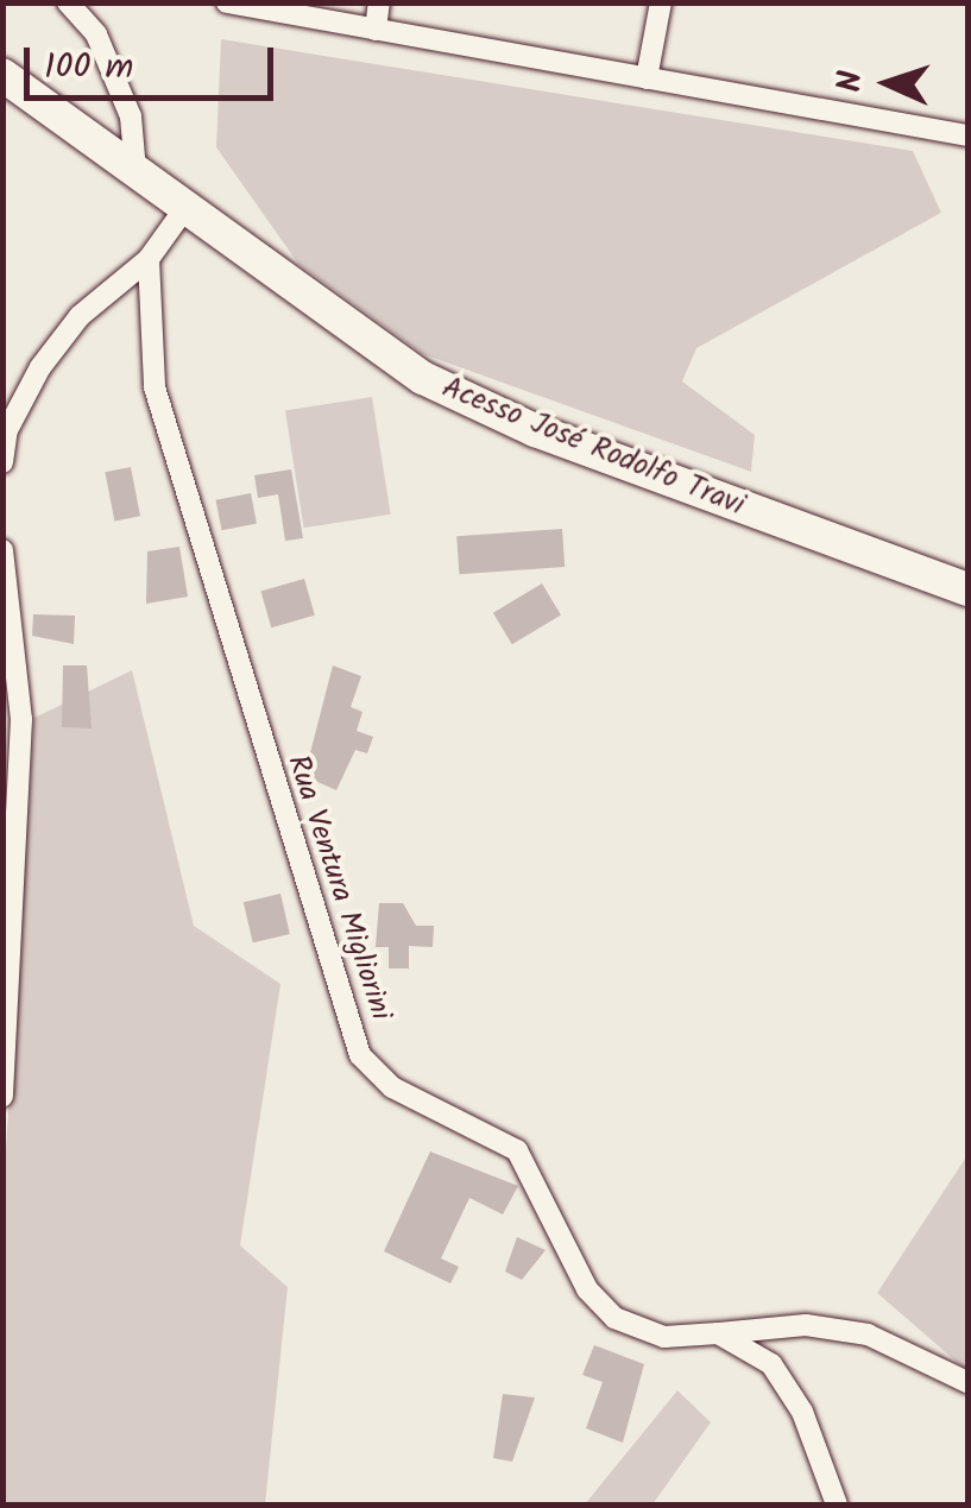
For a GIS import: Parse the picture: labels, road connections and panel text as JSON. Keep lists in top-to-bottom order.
{
  "streets": {
    "highway": ["Acesso José Rodolfo Travi"],
    "street": ["Rua Ventura Migliorini"]
  },
  "scale_bar": "100 m",
  "north": "left"
}
